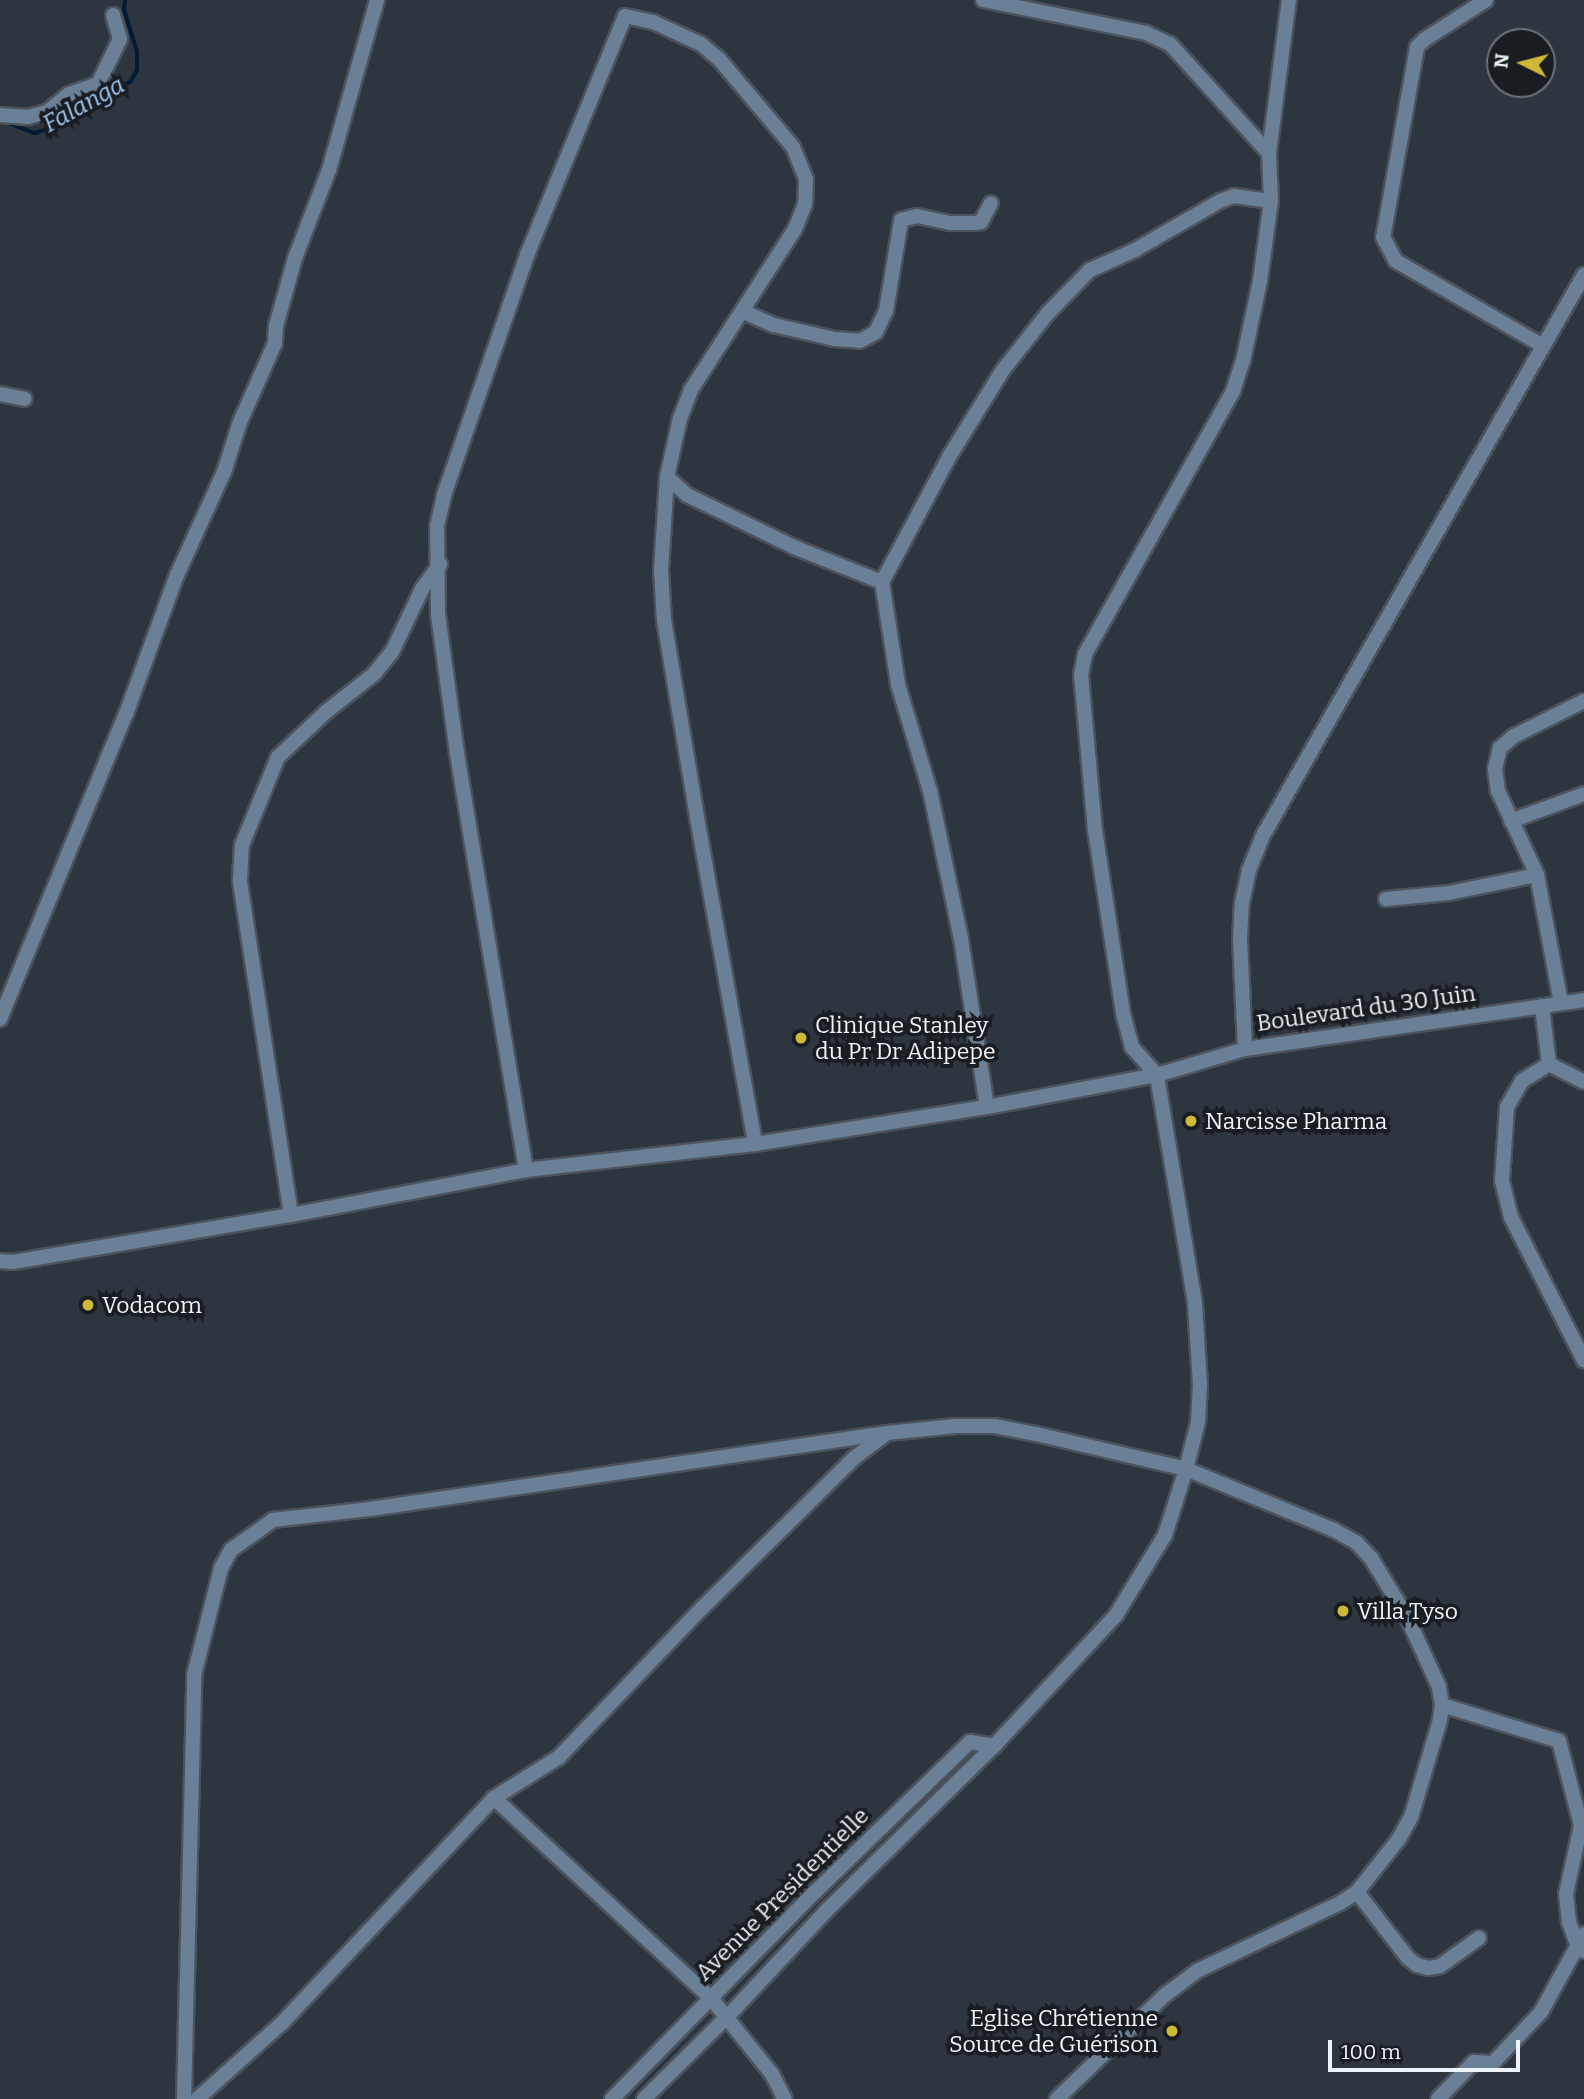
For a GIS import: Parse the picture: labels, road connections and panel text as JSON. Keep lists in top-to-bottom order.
{
  "streets": {
    "street": ["Boulevard du 30 Juin", "Avenue Presidentielle"]
  },
  "crossings": [
    ["Boulevard du 30 Juin", "Avenue Presidentielle"]
  ],
  "water": ["Falanga"],
  "places": [
    "Clinique Stanley du Pr Dr Adipepe",
    "Narcisse Pharma",
    "Vodacom",
    "Villa Tyso",
    "Eglise Chrétienne Source de Guérison"
  ],
  "scale_bar": "100 m",
  "north": "left"
}
